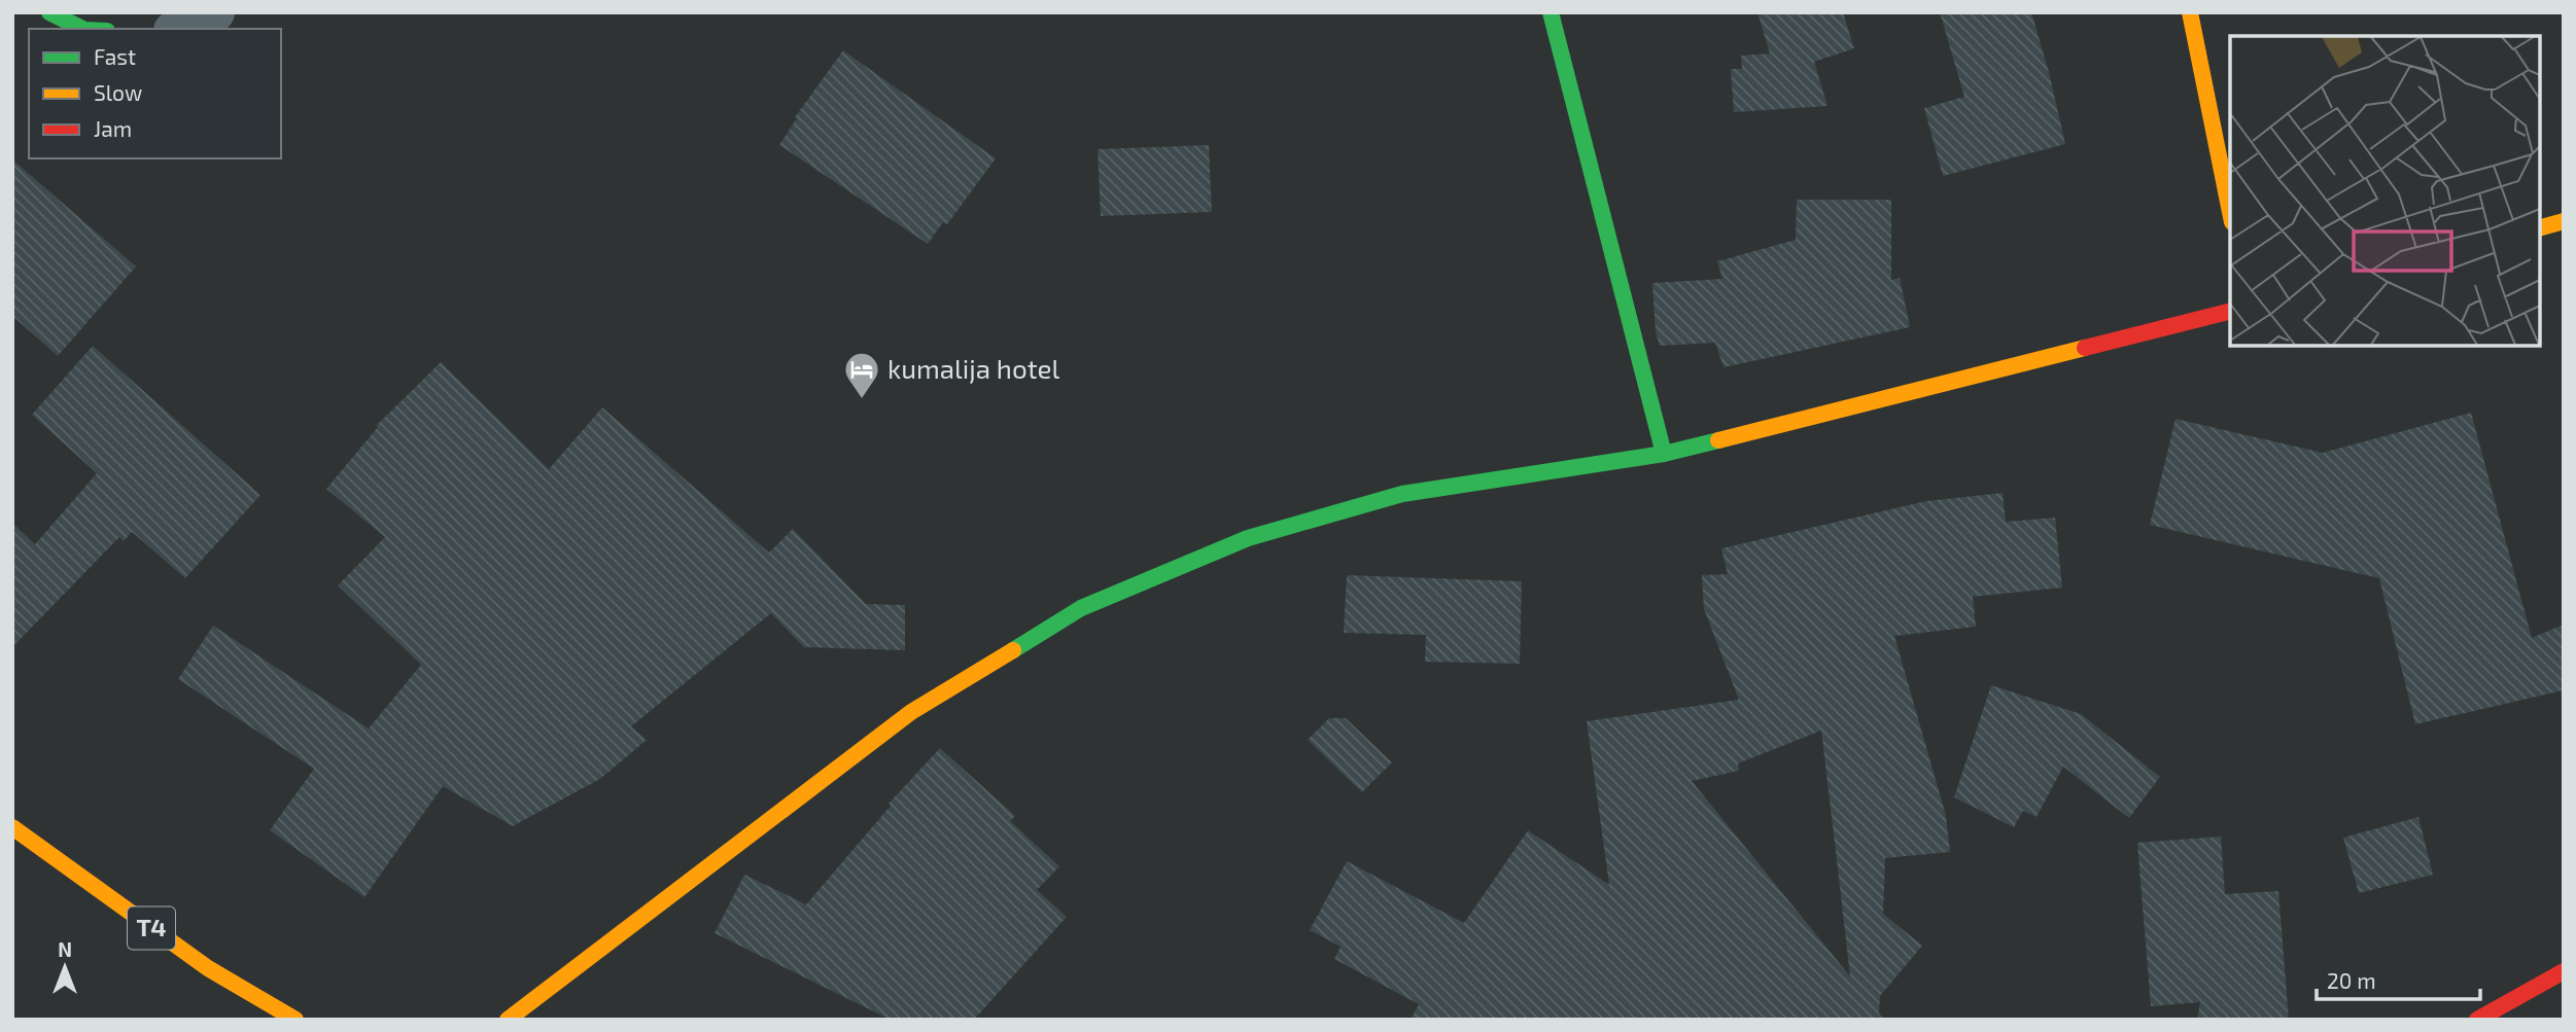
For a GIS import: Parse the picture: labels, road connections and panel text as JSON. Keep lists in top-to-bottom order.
{
  "streets": {
    "main road": ["T4"]
  },
  "places": {
    "hotel": ["kumalija hotel"]
  },
  "legend": ["Fast", "Slow", "Jam"],
  "scale_bar": "20 m",
  "north": "top"
}
